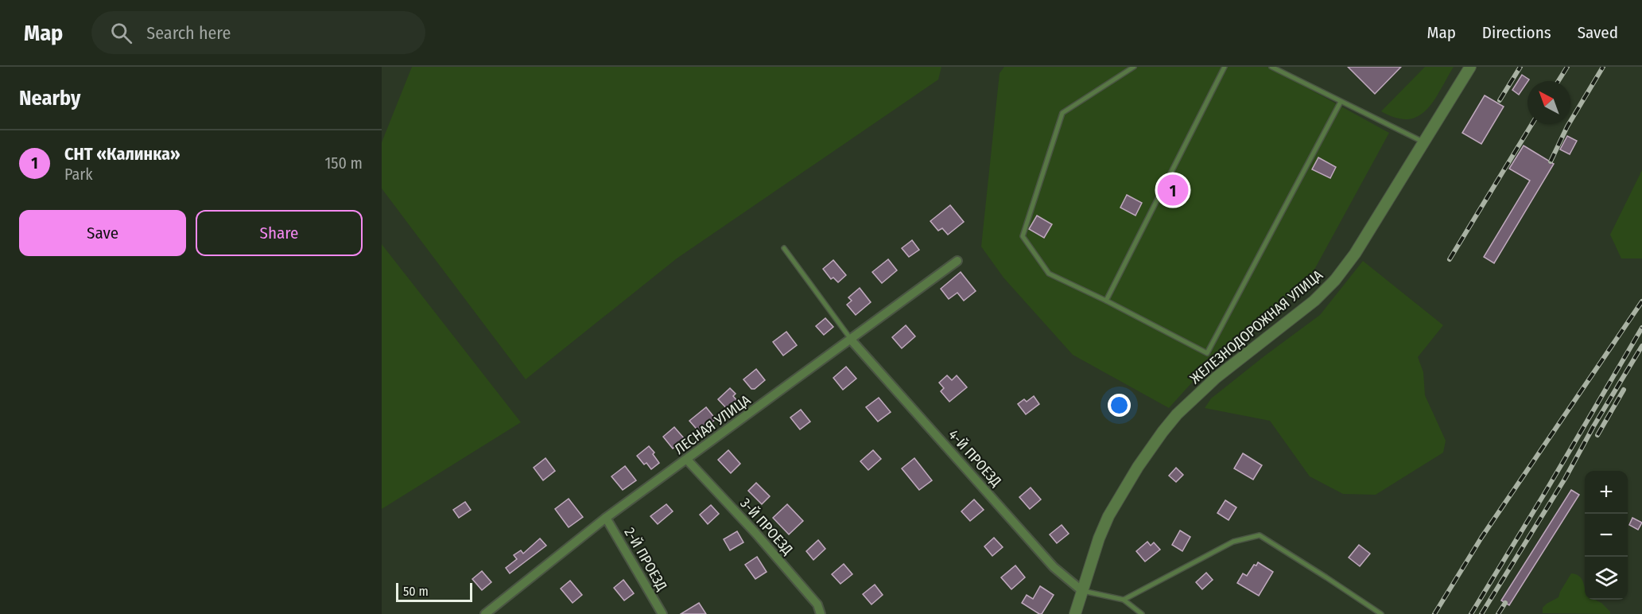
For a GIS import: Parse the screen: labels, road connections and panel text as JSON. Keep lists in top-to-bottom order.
{
  "streets": {
    "street": [
      "ЖЕЛЕЗНОДОРОЖНАЯ УЛИЦА",
      "ЛЕСНАЯ УЛИЦА",
      "4-Й ПРОЕЗД",
      "3-Й ПРОЕЗД",
      "2-Й ПРОЕЗД"
    ]
  },
  "crossings": [
    ["ЖЕЛЕЗНОДОРОЖНАЯ УЛИЦА", "4-Й ПРОЕЗД"],
    ["ЛЕСНАЯ УЛИЦА", "4-Й ПРОЕЗД"],
    ["ЛЕСНАЯ УЛИЦА", "3-Й ПРОЕЗД"],
    ["ЛЕСНАЯ УЛИЦА", "2-Й ПРОЕЗД"]
  ],
  "scale_bar": "50 m",
  "north": "top left",
  "page": {
    "header": "Map",
    "search": "Search here",
    "nav": ["Map", "Directions", "Saved"],
    "heading": "Nearby",
    "list": [
      {
        "mark": "1",
        "name": "СНТ «Калинка»",
        "note": "Park",
        "value": "150 m"
      }
    ],
    "pins": "1",
    "buttons": ["Save", "Share"],
    "map_buttons": ["+", "−"],
    "scale": "50 m"
  }
}
